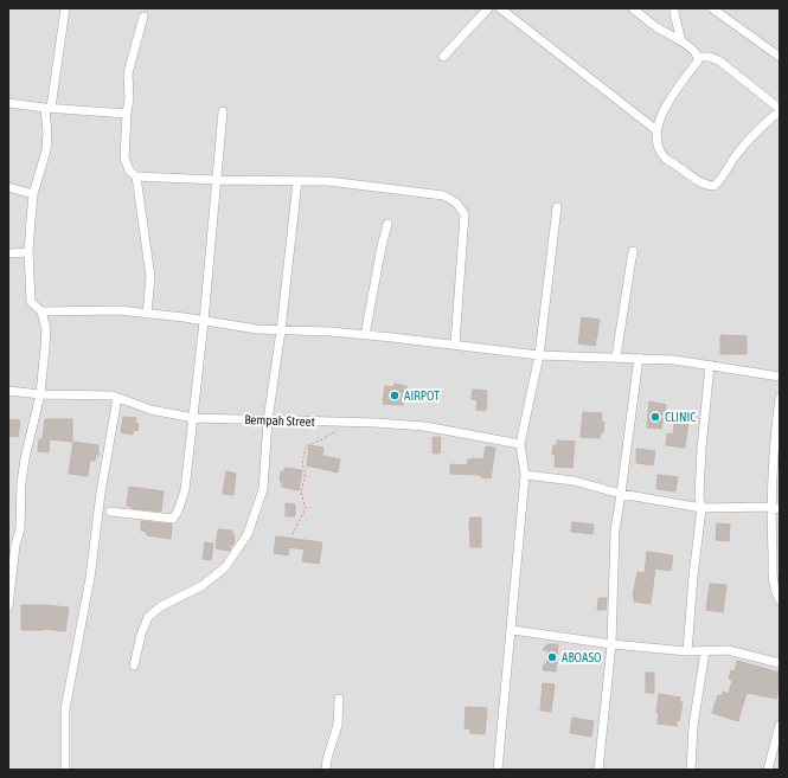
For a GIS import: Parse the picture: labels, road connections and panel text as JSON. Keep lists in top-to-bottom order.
{
  "streets": {
    "street": ["Bempah Street"]
  },
  "places": ["AIRPOT", "CLINIC", "ABOASO"]
}
